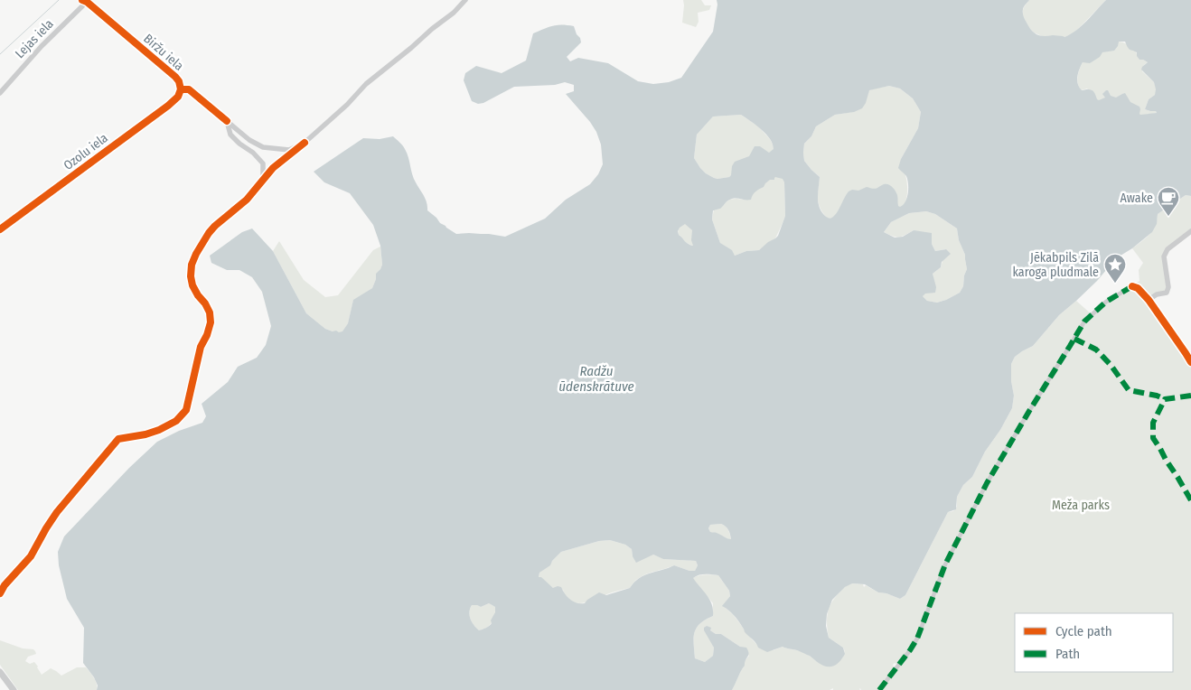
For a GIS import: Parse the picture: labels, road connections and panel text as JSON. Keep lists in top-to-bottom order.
{
  "streets": {
    "street": ["Lejas iela", "Biržu iela", "Ozolu iela"]
  },
  "crossings": [
    ["Lejas iela", "Biržu iela"],
    ["Biržu iela", "Ozolu iela"]
  ],
  "water": ["Radžu ūdenskrātuve"],
  "parks": ["Meža parks"],
  "places": {
    "cafe": ["Awake"],
    "place": ["Jēkabpils Zilā karoga pludmale"]
  },
  "legend": ["Cycle path", "Path"]
}
